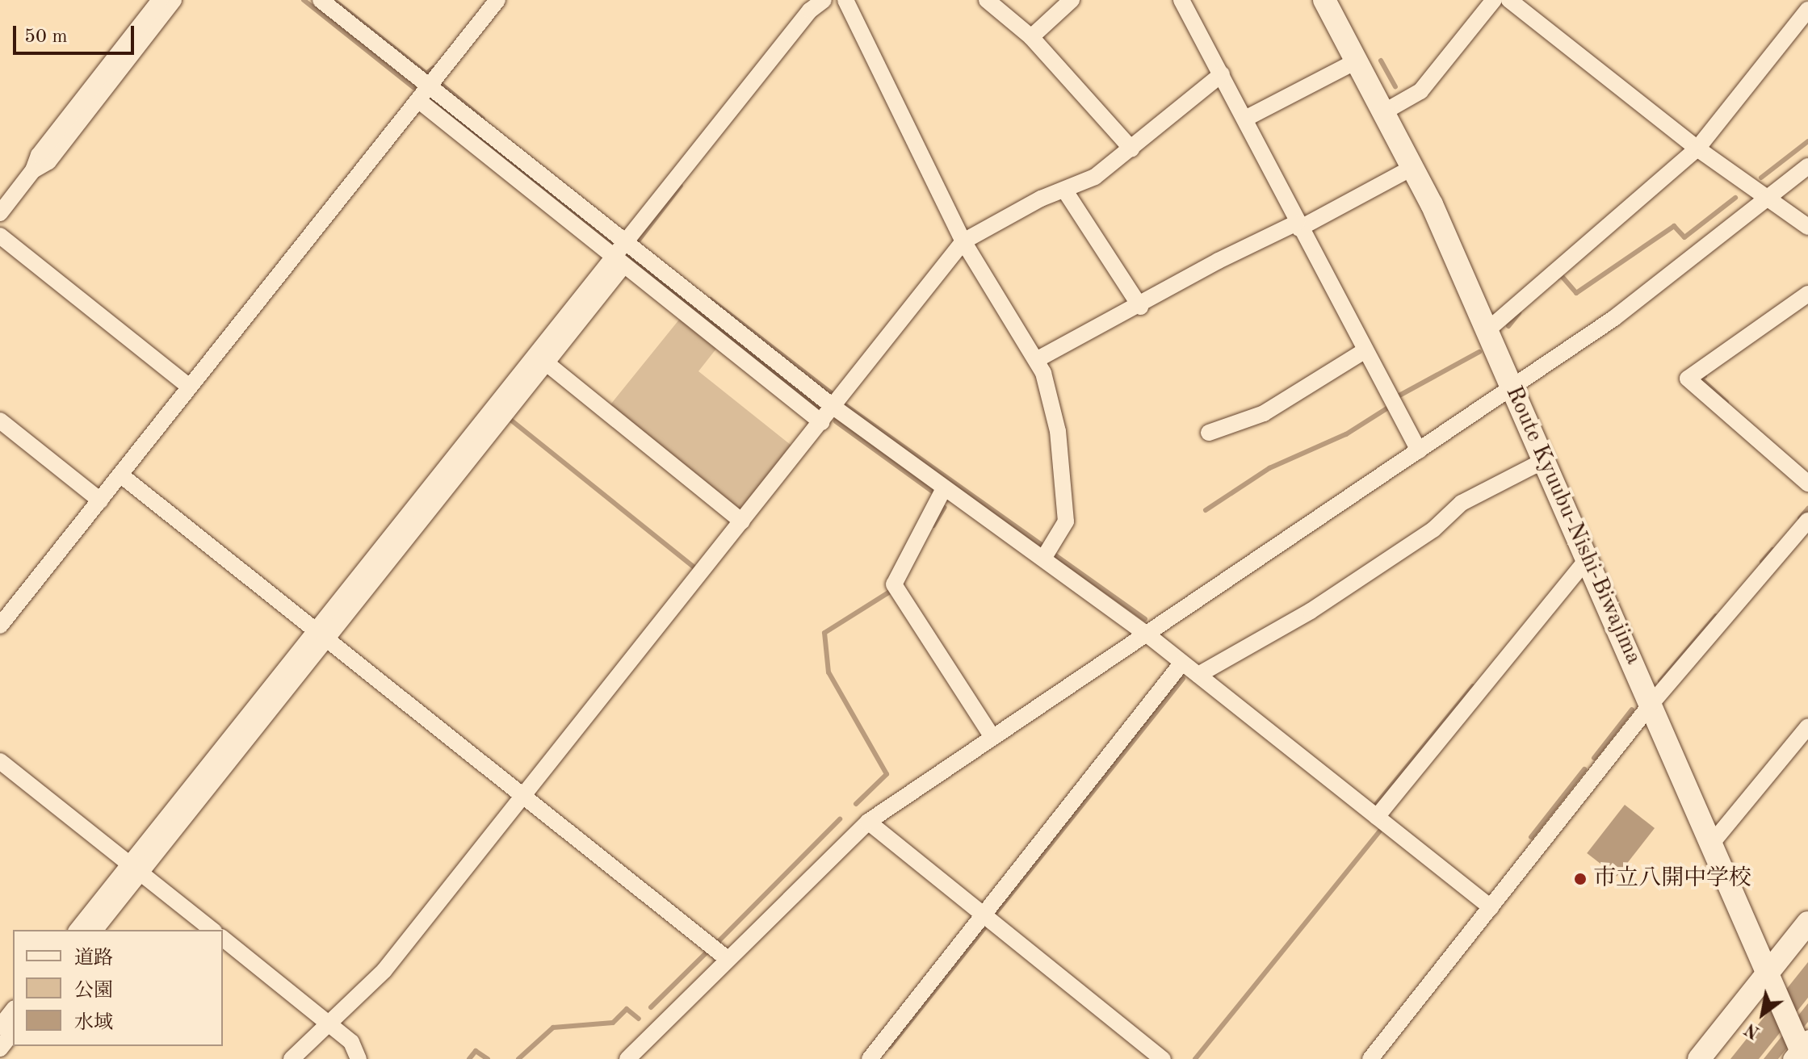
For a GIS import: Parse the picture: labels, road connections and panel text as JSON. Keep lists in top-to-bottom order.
{
  "streets": {
    "main road": ["Route Kyuubu-Nishi-Biwajima"]
  },
  "places": ["市立八開中学校"],
  "legend": ["道路", "公園", "水域"],
  "scale_bar": "50 m",
  "north": "bottom left"
}
